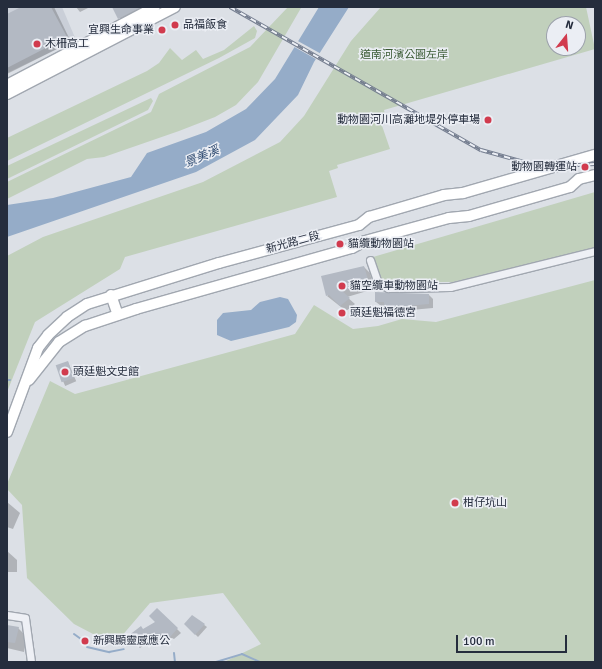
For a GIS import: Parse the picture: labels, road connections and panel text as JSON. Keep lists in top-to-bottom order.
{
  "streets": {
    "street": ["新光路二段"]
  },
  "water": ["景美溪"],
  "parks": ["道南河濱公園左岸"],
  "places": [
    "品福飯食",
    "宜興生命事業",
    "木柵高工",
    "動物園河川高灘地堤外停車場",
    "動物園轉運站",
    "貓纜動物園站",
    "貓空纜車動物園站",
    "頭廷魁福德宮",
    "頭廷魁文史館",
    "柑仔坑山",
    "新興顯靈感應公"
  ],
  "scale_bar": "100 m",
  "north": "top"
}
